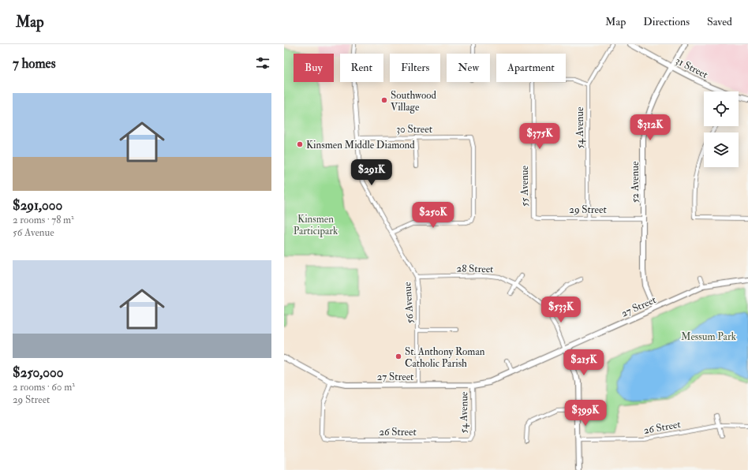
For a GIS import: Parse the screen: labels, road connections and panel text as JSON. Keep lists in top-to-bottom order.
{
  "streets": {
    "street": [
      "31 Street",
      "54 Avenue",
      "30 Street",
      "52 Avenue",
      "55 Avenue",
      "29 Street",
      "28 Street",
      "56 Avenue",
      "27 Street",
      "26 Street"
    ]
  },
  "crossings": [
    ["31 Street", "52 Avenue"],
    ["54 Avenue", "55 Avenue"],
    ["54 Avenue", "29 Street"],
    ["54 Avenue", "27 Street"],
    ["54 Avenue", "26 Street"],
    ["30 Street", "56 Avenue"],
    ["52 Avenue", "29 Street"],
    ["52 Avenue", "27 Street"],
    ["55 Avenue", "29 Street"],
    ["28 Street", "56 Avenue"],
    ["56 Avenue", "27 Street"],
    ["27 Street", "26 Street"]
  ],
  "parks": ["Kinsmen Participark", "Messum Park"],
  "places": ["Southwood Village", "Kinsmen Middle Diamond", "St. Anthony Roman Catholic Parish"],
  "page": {
    "header": "Map",
    "nav": ["Map", "Directions", "Saved"],
    "heading": "7 homes",
    "chip": [
      "Buy",
      "Rent",
      "Filters",
      "New",
      "Apartment"
    ],
    "list": [
      {
        "name": "$291,000",
        "note": "2 rooms · 78 m² · 56 Avenue"
      },
      {
        "name": "$250,000",
        "note": "2 rooms · 60 m² · 29 Street"
      }
    ],
    "price": [
      "$312K",
      "$375K",
      "$291K",
      "$250K",
      "$533K",
      "$215K",
      "$399K"
    ]
  }
}
